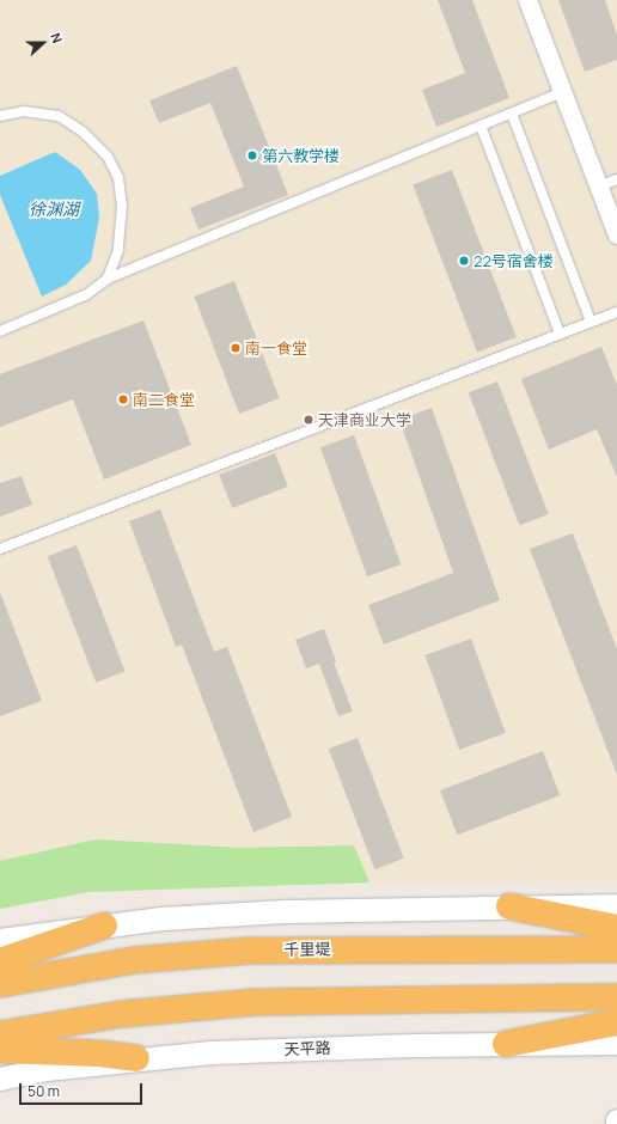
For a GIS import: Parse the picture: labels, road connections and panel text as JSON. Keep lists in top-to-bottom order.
{
  "streets": {
    "highway": ["千里堤"],
    "street": ["天平路"]
  },
  "water": ["徐渊湖"],
  "places": [
    "第六教学楼",
    "22号宿舍楼",
    "南一食堂",
    "南二食堂",
    "天津商业大学"
  ],
  "scale_bar": "50 m",
  "north": "right"
}
